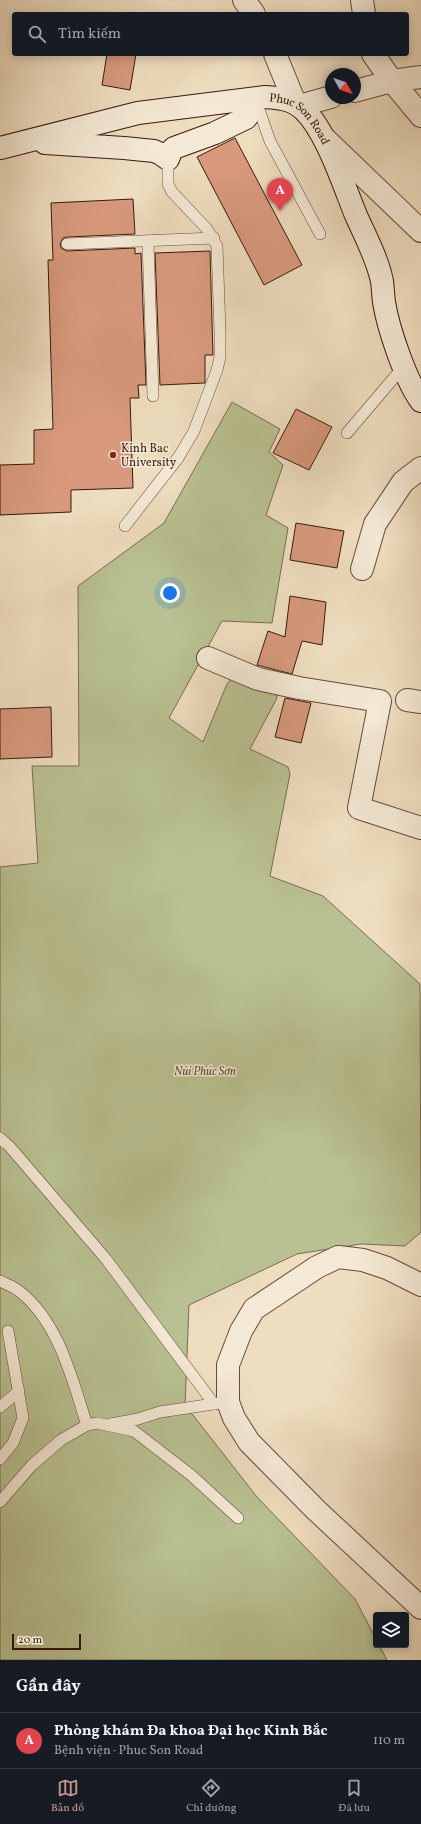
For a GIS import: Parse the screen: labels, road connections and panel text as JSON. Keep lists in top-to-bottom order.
{
  "streets": {
    "street": ["Phuc Son Road"]
  },
  "parks": ["Núi Phúc Sơn"],
  "places": ["Kinh Bac University"],
  "scale_bar": "20 m",
  "north": "bottom right",
  "page": {
    "search": "Tìm kiếm",
    "pins": "A",
    "scale": "20 m",
    "heading": "Gần đây",
    "list": [
      {
        "mark": "A",
        "name": "Phòng khám Đa khoa Đại học Kinh Bắc",
        "note": "Bệnh viện · Phuc Son Road",
        "value": "110 m"
      }
    ],
    "nav": ["Bản đồ", "Chỉ đường", "Đã lưu"]
  }
}
